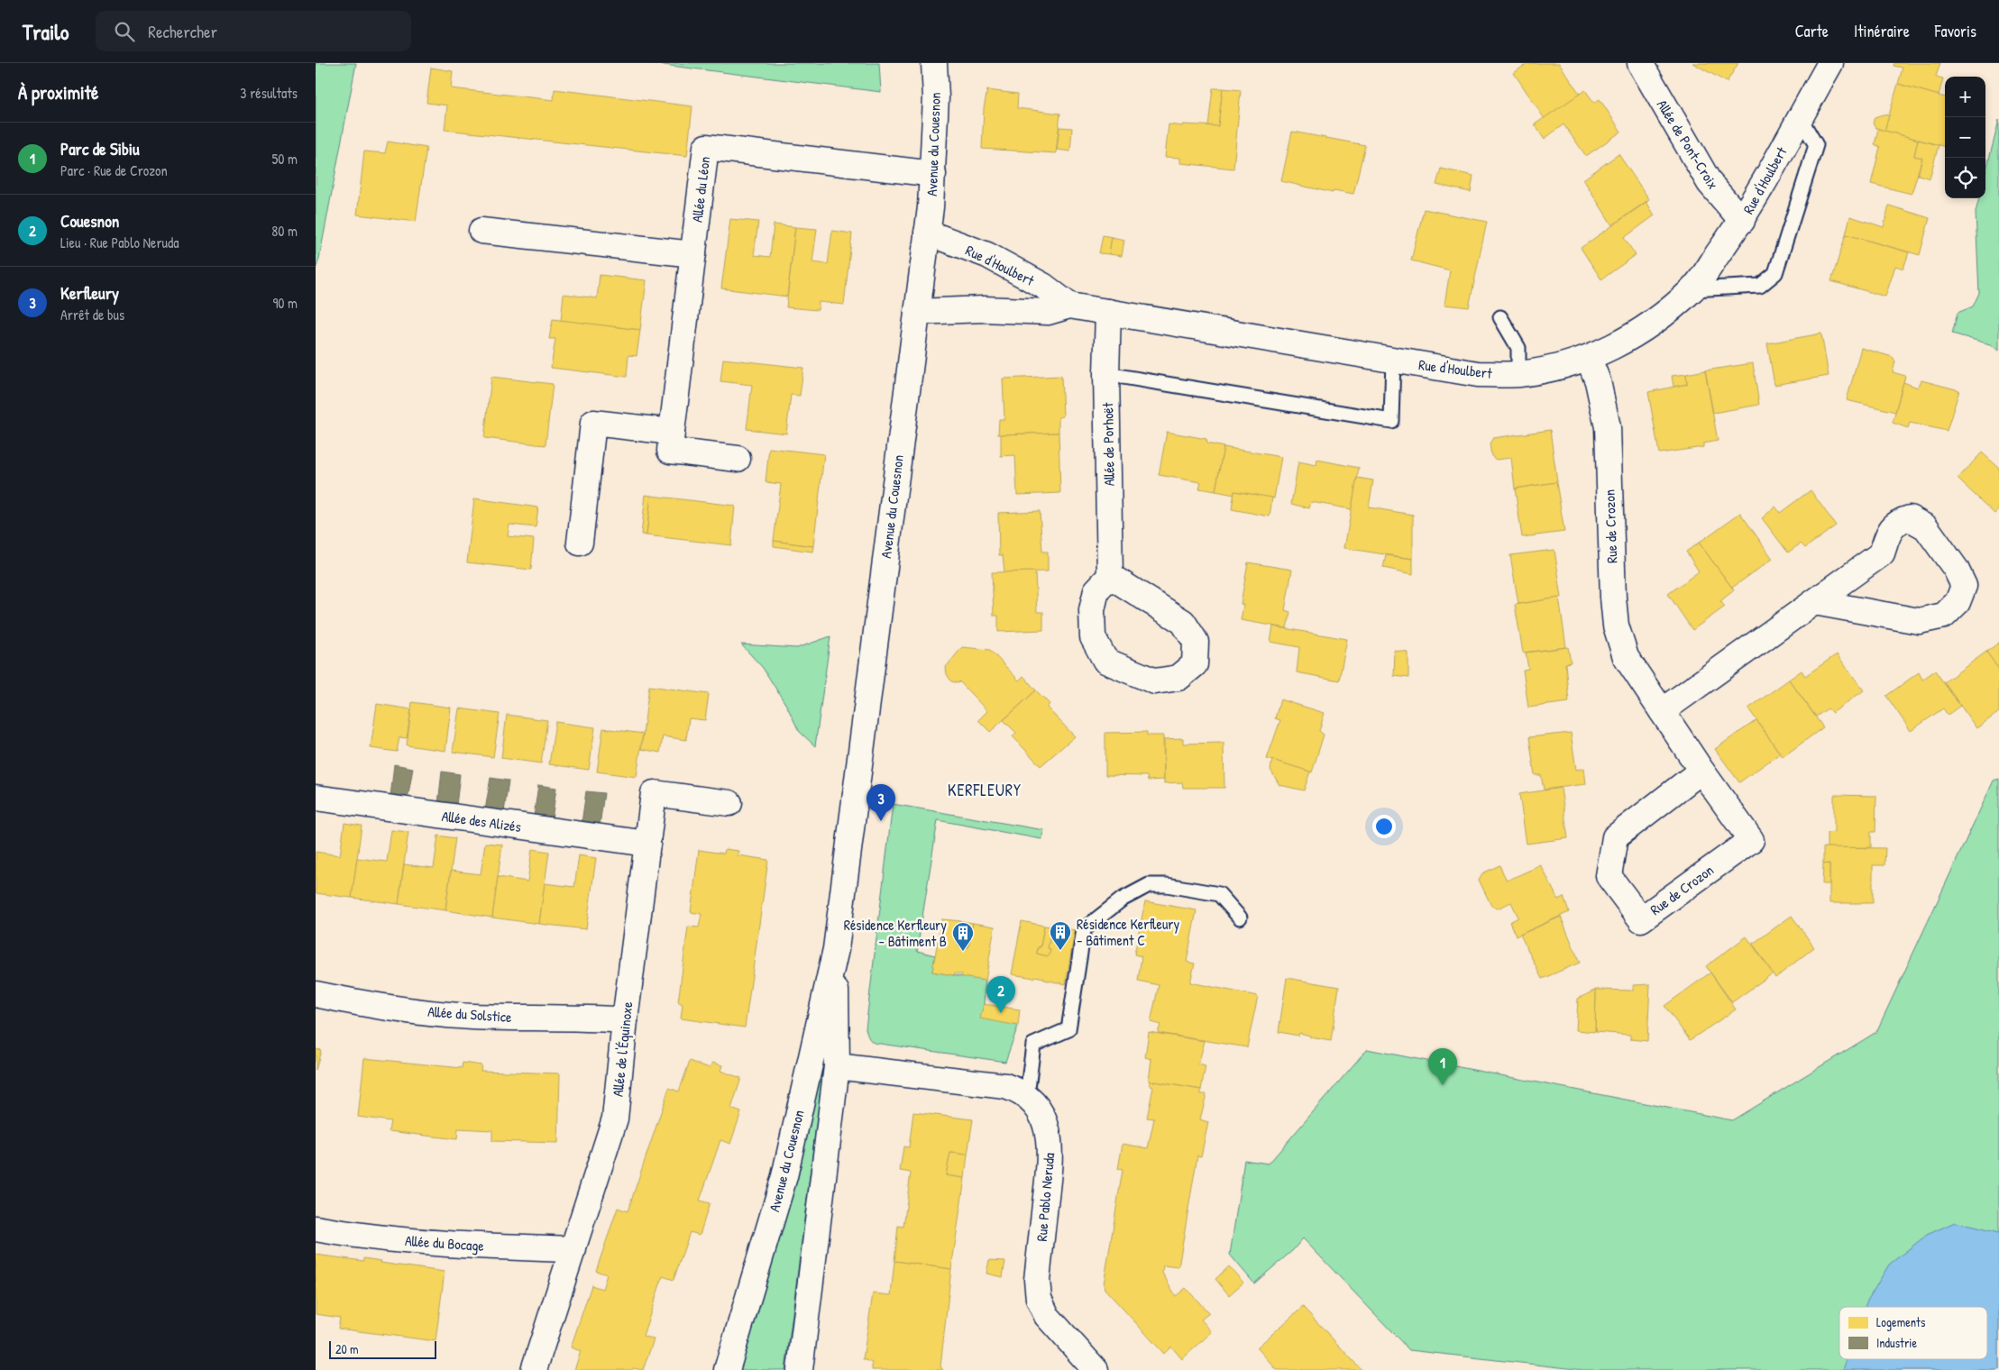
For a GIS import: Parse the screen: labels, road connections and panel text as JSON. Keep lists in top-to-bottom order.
{
  "streets": {
    "street": [
      "Avenue du Couesnon",
      "Allée de Pont-Croix",
      "Rue d'Houlbert",
      "Allée du Léon",
      "Allée de Porhoët",
      "Rue de Crozon",
      "Allée des Alizés",
      "Allée du Solstice",
      "Allée de l'Équinoxe",
      "Rue Pablo Neruda",
      "Allée du Bocage"
    ]
  },
  "crossings": [
    ["Avenue du Couesnon", "Rue d'Houlbert"],
    ["Avenue du Couesnon", "Allée du Léon"],
    ["Avenue du Couesnon", "Rue Pablo Neruda"],
    ["Allée de Pont-Croix", "Rue d'Houlbert"],
    ["Rue d'Houlbert", "Allée de Porhoët"],
    ["Rue d'Houlbert", "Rue de Crozon"],
    ["Allée des Alizés", "Allée de l'Équinoxe"],
    ["Allée du Solstice", "Allée de l'Équinoxe"],
    ["Allée de l'Équinoxe", "Allée du Bocage"]
  ],
  "districts": ["KERFLEURY"],
  "places": {
    "building": ["Résidence Kerfleury - Bâtiment C", "Résidence Kerfleury - Bâtiment B"]
  },
  "legend": ["Logements", "Industrie"],
  "scale_bar": "20 m",
  "page": {
    "header": "Trailo",
    "search": "Rechercher",
    "nav": ["Carte", "Itinéraire", "Favoris"],
    "heading": ["À proximité", "3 résultats"],
    "map_buttons": ["+", "−"],
    "list": [
      {
        "mark": "1",
        "name": "Parc de Sibiu",
        "note": "Parc · Rue de Crozon",
        "value": "50 m"
      },
      {
        "mark": "2",
        "name": "Couesnon",
        "note": "Lieu · Rue Pablo Neruda",
        "value": "80 m"
      },
      {
        "mark": "3",
        "name": "Kerfleury",
        "note": "Arrêt de bus",
        "value": "90 m"
      }
    ],
    "pins": ["3", "2", "1"],
    "scale": "20 m"
  }
}
